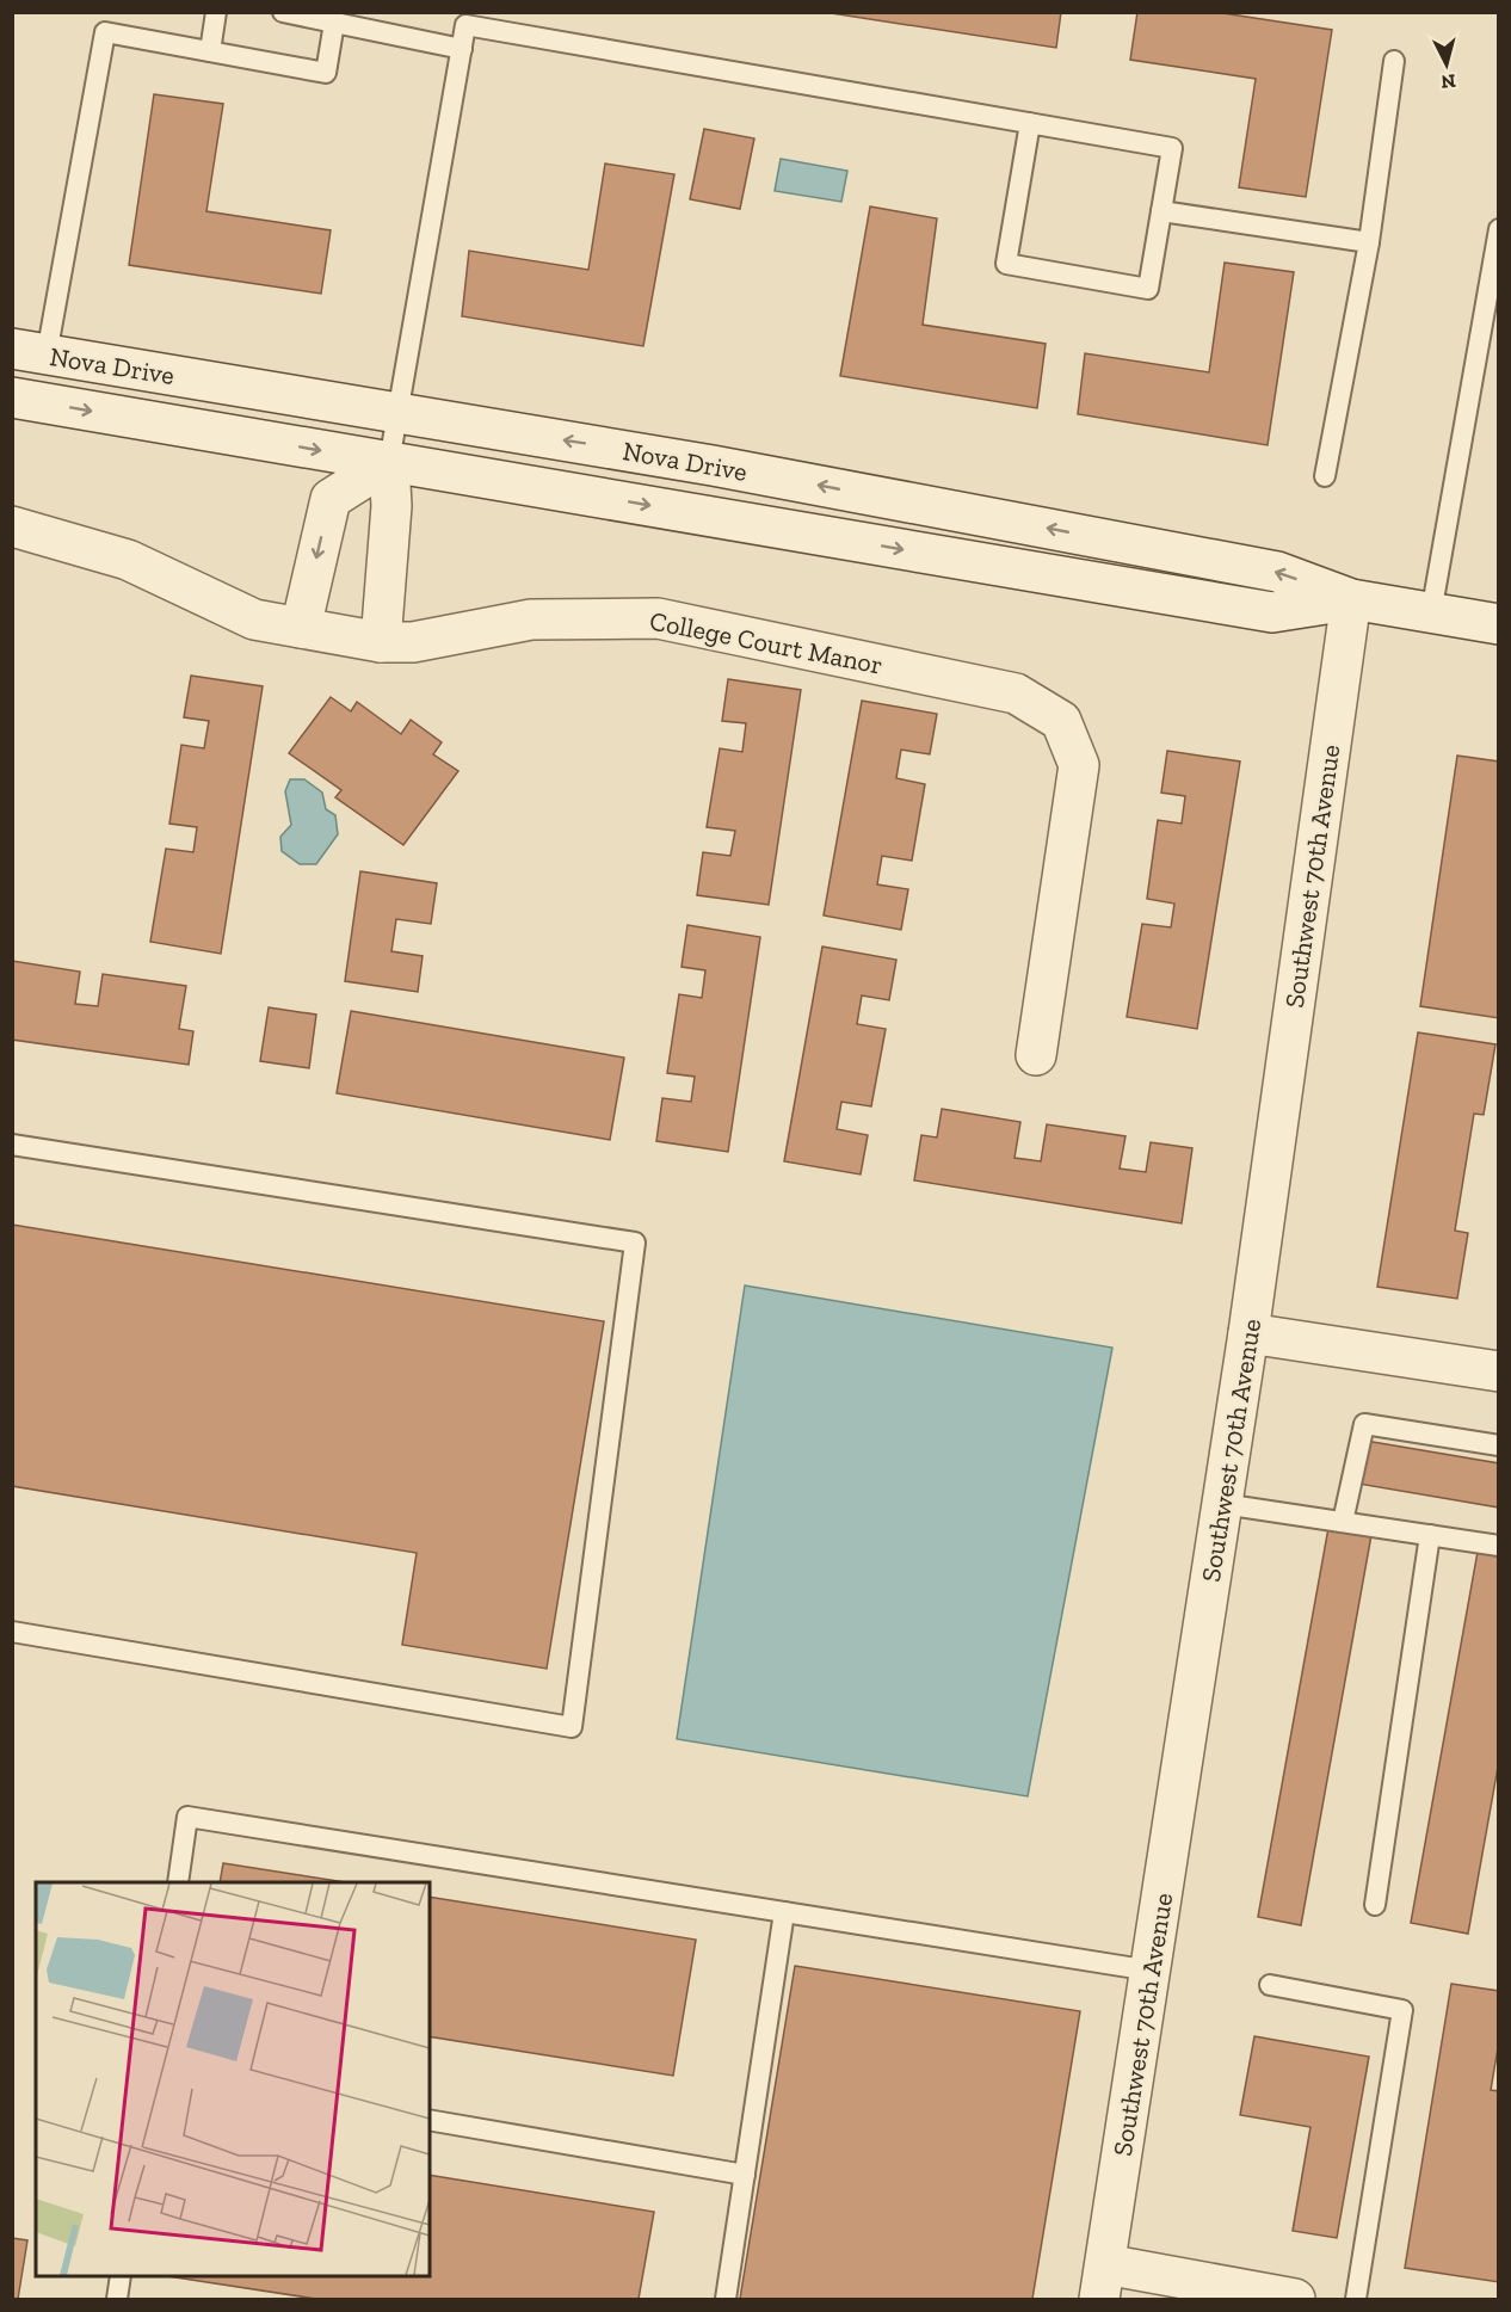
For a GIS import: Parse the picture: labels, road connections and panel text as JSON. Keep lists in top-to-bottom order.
{
  "streets": {
    "street": ["Nova Drive", "College Court Manor", "Southwest 70th Avenue"]
  },
  "crossings": [
    ["Nova Drive", "Southwest 70th Avenue"]
  ],
  "north": "bottom"
}
